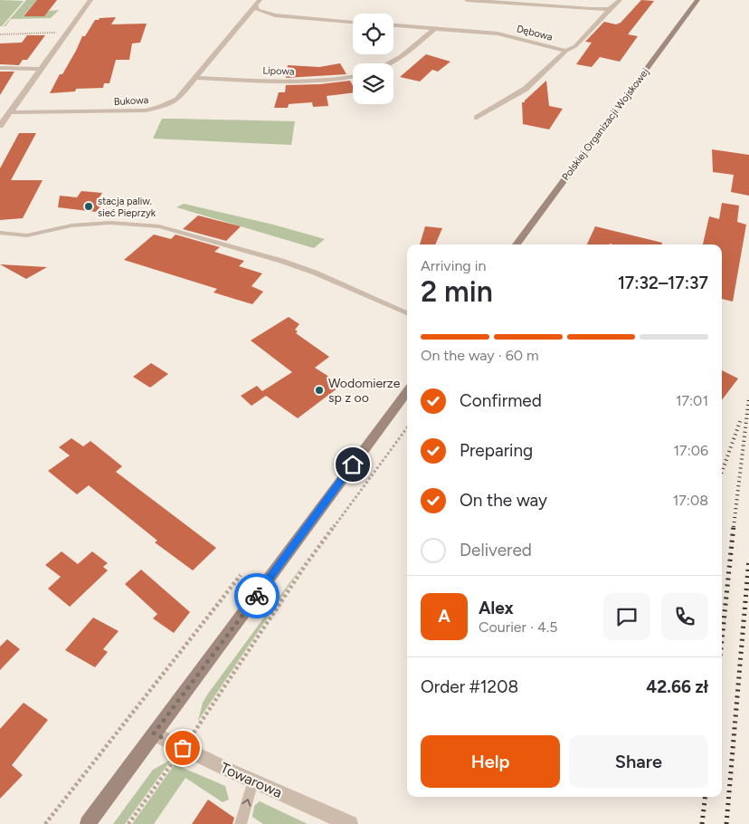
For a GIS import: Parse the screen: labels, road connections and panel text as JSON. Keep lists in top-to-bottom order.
{
  "streets": {
    "main road": ["Polskiej Organizacji Wojskowej"],
    "street": [
      "Dębowa",
      "Lipowa",
      "Bukowa",
      "Towarowa"
    ]
  },
  "crossings": [
    ["Lipowa", "Bukowa"]
  ],
  "places": ["stacja paliw. sieć Pieprzyk", "Wodomierze sp z oo"],
  "page": {
    "heading": ["2 min", "Arriving in", "17:32–17:37"],
    "panel": [
      "Alex",
      "Courier · 4.5",
      "Order #1208",
      "42.66 zł"
    ],
    "bar": "On the way · 60 m",
    "list": [
      ["Confirmed", "17:01"],
      ["Preparing", "17:06"],
      ["On the way", "17:08"],
      "Delivered"
    ],
    "round": "A",
    "buttons": ["Help", "Share"]
  }
}
